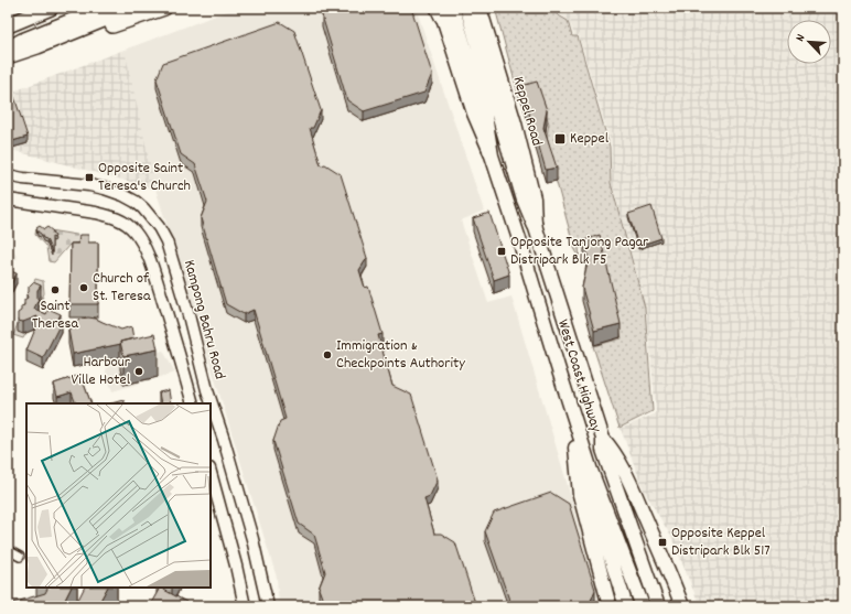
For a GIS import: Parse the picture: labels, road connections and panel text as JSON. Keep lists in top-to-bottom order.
{
  "streets": {
    "highway": ["Keppel Road", "West Coast Highway"],
    "main road": ["Kampong Bahru Road"]
  },
  "crossings": [
    ["Keppel Road", "West Coast Highway"]
  ],
  "places": {
    "transit": [
      "Keppel",
      "Opposite Saint Teresa's Church",
      "Opposite Tanjong Pagar Distripark Blk F5",
      "Opposite Keppel Distripark Blk 517"
    ],
    "other": [
      "Church of St. Teresa",
      "Saint Theresa",
      "Immigration & Checkpoints Authority",
      "Harbour Ville Hotel"
    ]
  },
  "north": "top left"
}
